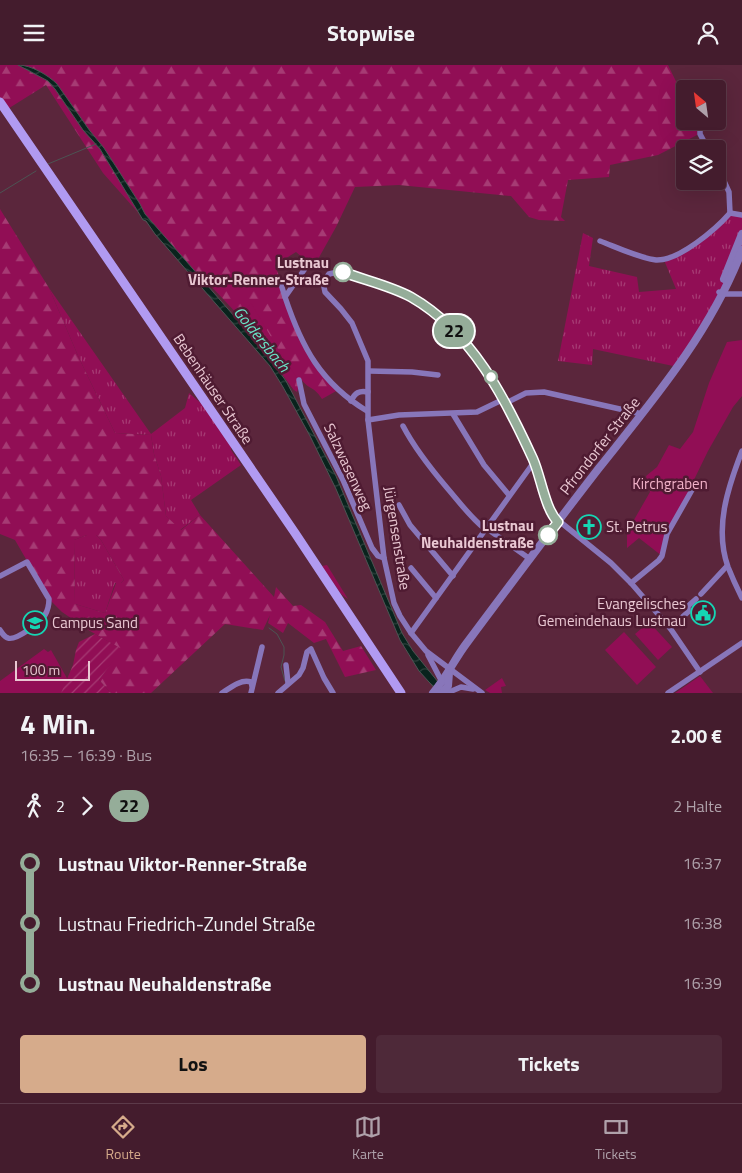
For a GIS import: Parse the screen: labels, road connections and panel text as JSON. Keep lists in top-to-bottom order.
{
  "streets": {
    "main road": ["Bebenhäuser Straße"],
    "street": ["Pfrondorfer Straße", "Salzwasenweg", "Jürgensenstraße"]
  },
  "crossings": [
    ["Pfrondorfer Straße", "Jürgensenstraße"],
    ["Salzwasenweg", "Jürgensenstraße"]
  ],
  "water": ["Goldersbach"],
  "parks": ["Kirchgraben"],
  "places": {
    "other": ["Lustnau Viktor-Renner-Straße", "Lustnau Neuhaldenstraße"],
    "church": ["St. Petrus"],
    "public building": ["Evangelisches Gemeindehaus Lustnau"],
    "school or university": ["Campus Sand"]
  },
  "lines": ["bus line 22"],
  "scale_bar": "100 m",
  "north": "top left",
  "page": {
    "header": "Stopwise",
    "on_map": "22",
    "scale": "100 m",
    "heading": ["4 Min.", "16:35 – 16:39 · Bus", "2.00 €"],
    "legs": ["2", "22", "2 Halte"],
    "list": [
      {
        "name": "Lustnau Viktor-Renner-Straße",
        "value": "16:37"
      },
      {
        "name": "Lustnau Friedrich-Zundel Straße",
        "value": "16:38"
      },
      {
        "name": "Lustnau Neuhaldenstraße",
        "value": "16:39"
      }
    ],
    "buttons": ["Los", "Tickets"],
    "tabs": ["Route", "Karte", "Tickets"]
  }
}
